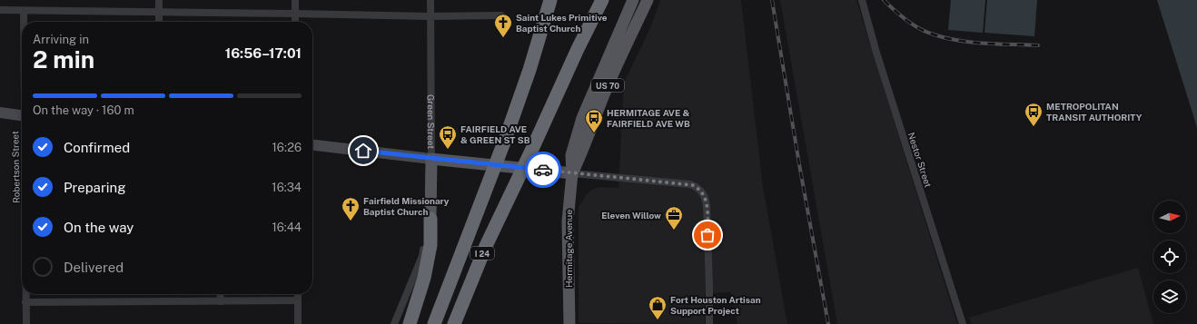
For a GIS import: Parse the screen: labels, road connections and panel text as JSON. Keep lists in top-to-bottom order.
{
  "streets": {
    "highway": ["I 24"],
    "main road": ["US 70", "Green Street", "Hermitage Avenue"],
    "street": ["Nestor Street", "Robertson Street"]
  },
  "places": {
    "church": ["Saint Lukes Primitive Baptist Church", "Fairfield Missionary Baptist Church"],
    "bus stop": ["METROPOLITAN TRANSIT AUTHORITY", "HERMITAGE AVE & FAIRFIELD AVE WB", "FAIRFIELD AVE & GREEN ST SB"],
    "office": ["Eleven Willow"],
    "shop": ["Fort Houston Artisan Support Project"]
  },
  "north": "right",
  "page": {
    "heading": ["2 min", "Arriving in", "16:56–17:01"],
    "bar": "On the way · 160 m",
    "list": [
      ["Confirmed", "16:26"],
      ["Preparing", "16:34"],
      ["On the way", "16:44"],
      "Delivered"
    ]
  }
}
